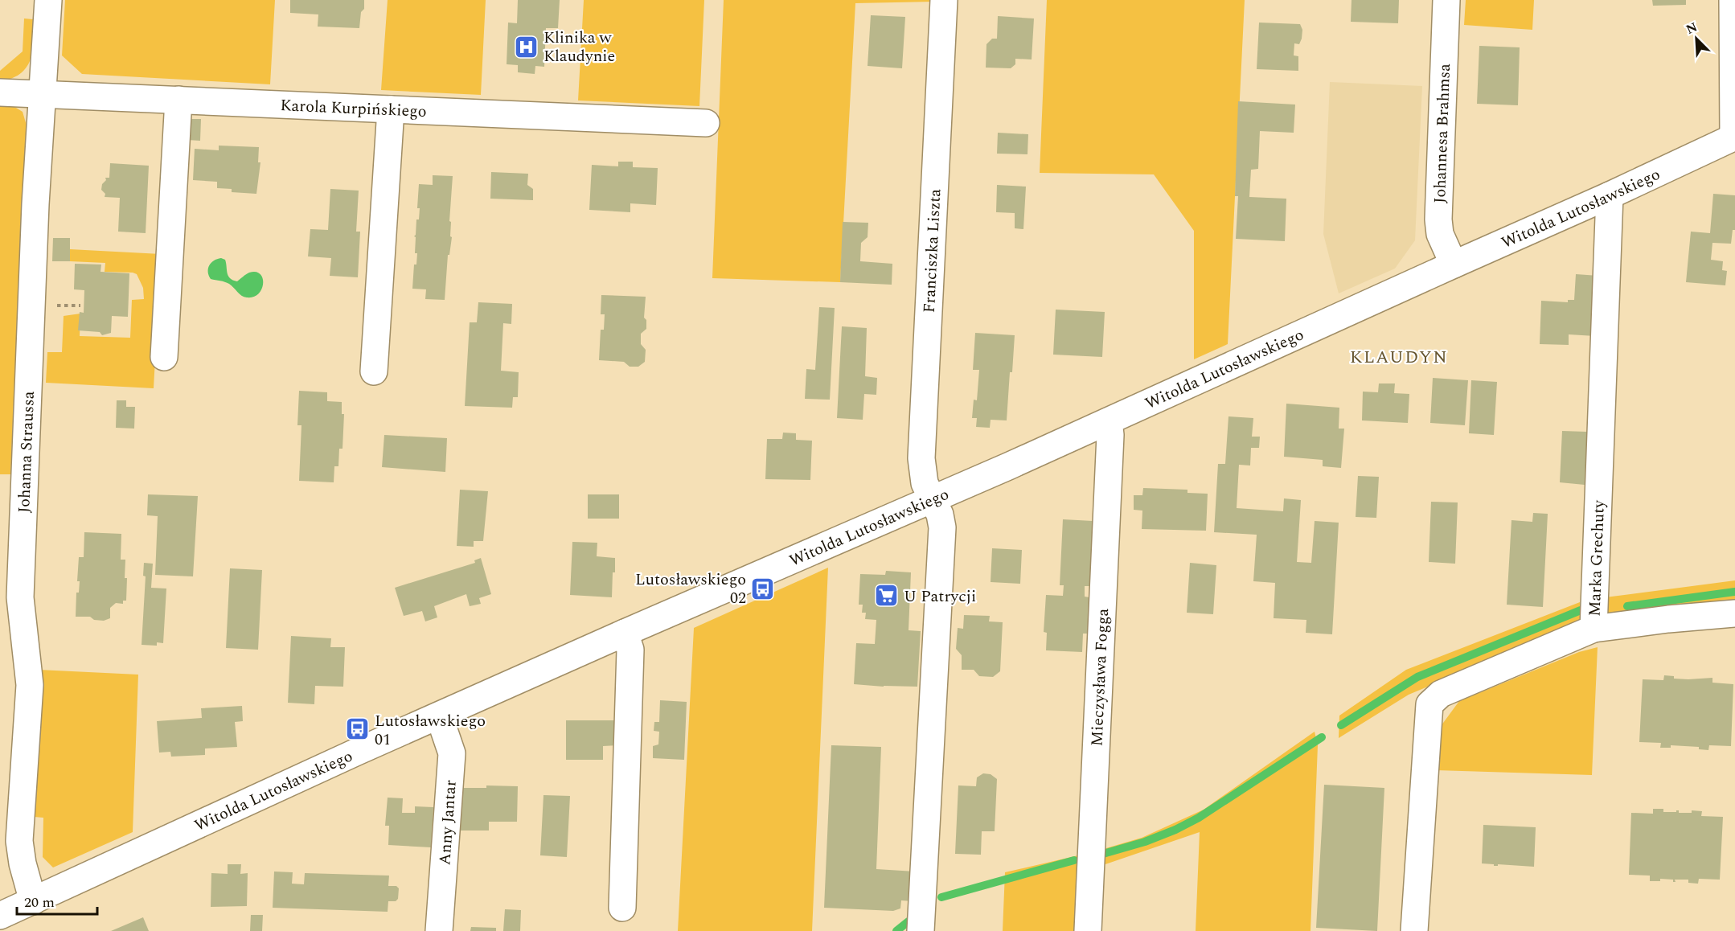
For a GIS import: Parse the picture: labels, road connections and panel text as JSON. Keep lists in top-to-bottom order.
{
  "streets": {
    "street": [
      "Karola Kurpińskiego",
      "Johannesa Brahmsa",
      "Witolda Lutosławskiego",
      "Franciszka Liszta",
      "Johanna Straussa",
      "Marka Grechuty",
      "Mieczysława Fogga",
      "Anny Jantar"
    ]
  },
  "crossings": [
    ["Karola Kurpińskiego", "Johanna Straussa"],
    ["Johannesa Brahmsa", "Witolda Lutosławskiego"],
    ["Witolda Lutosławskiego", "Franciszka Liszta"],
    ["Witolda Lutosławskiego", "Johanna Straussa"],
    ["Witolda Lutosławskiego", "Marka Grechuty"],
    ["Witolda Lutosławskiego", "Mieczysława Fogga"],
    ["Witolda Lutosławskiego", "Anny Jantar"]
  ],
  "districts": ["KLAUDYN"],
  "places": {
    "hospital": ["Klinika w Klaudynie"],
    "bus stop": ["Lutosławskiego 02", "Lutosławskiego 01"],
    "supermarket": ["U Patrycji"]
  },
  "scale_bar": "20 m",
  "north": "top left"
}
